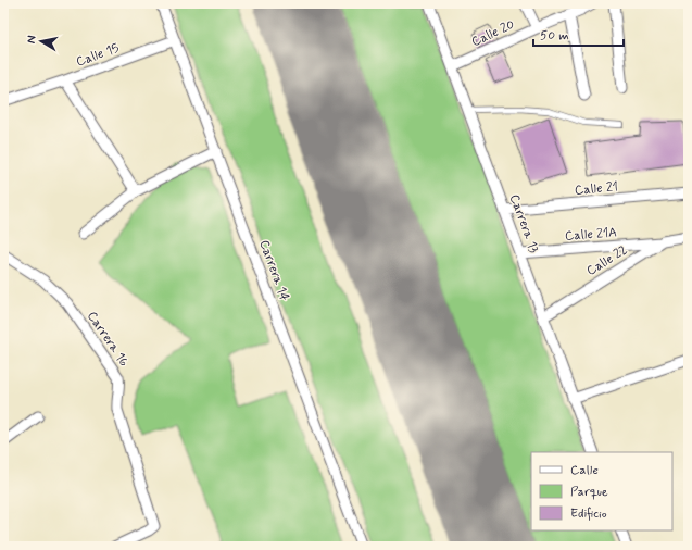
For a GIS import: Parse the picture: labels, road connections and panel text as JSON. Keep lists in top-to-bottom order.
{
  "streets": {
    "street": [
      "Calle 20",
      "Calle 15",
      "Calle 21",
      "Carrera 13",
      "Calle 21A",
      "Calle 22",
      "Carrera 14",
      "Carrera 16"
    ]
  },
  "crossings": [
    ["Calle 20", "Carrera 13"],
    ["Calle 15", "Carrera 14"],
    ["Calle 21", "Carrera 13"],
    ["Carrera 13", "Calle 21A"],
    ["Carrera 13", "Calle 22"],
    ["Calle 21A", "Calle 22"]
  ],
  "legend": ["Calle", "Parque", "Edificio"],
  "scale_bar": "50 m",
  "north": "left"
}
